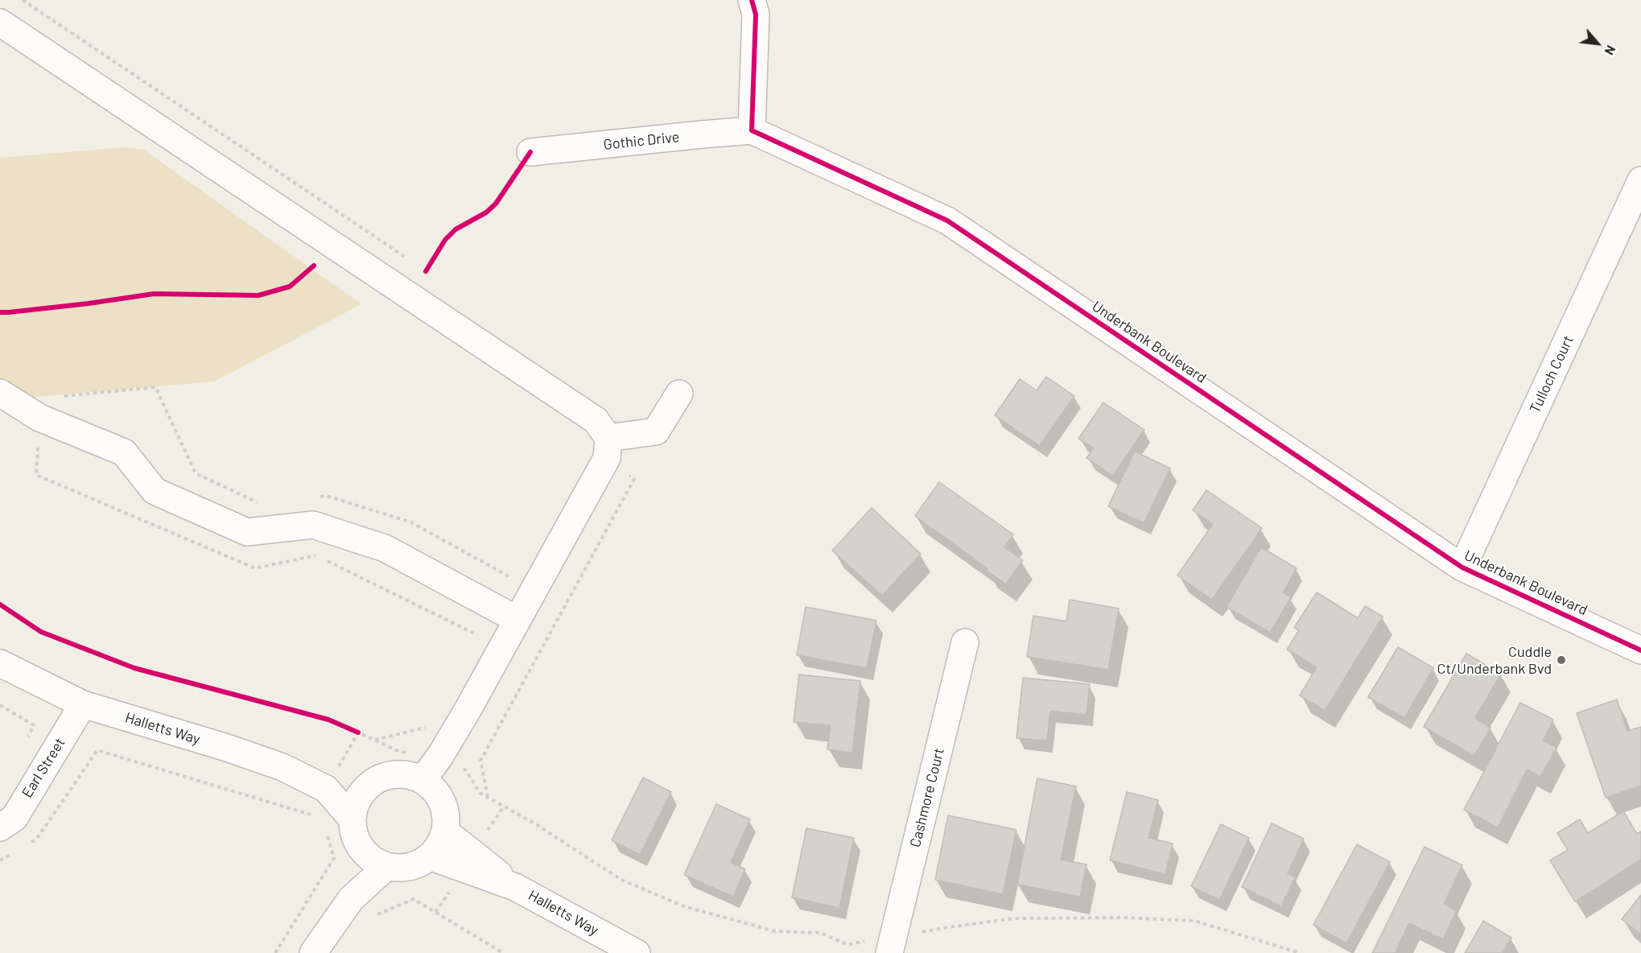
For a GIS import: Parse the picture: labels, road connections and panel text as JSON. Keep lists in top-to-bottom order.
{
  "streets": {
    "street": [
      "Gothic Drive",
      "Underbank Boulevard",
      "Tulloch Court",
      "Halletts Way",
      "Earl Street",
      "Cashmore Court"
    ]
  },
  "crossings": [
    ["Gothic Drive", "Underbank Boulevard"],
    ["Underbank Boulevard", "Tulloch Court"],
    ["Halletts Way", "Earl Street"]
  ],
  "places": ["Cuddle Ct/Underbank Bvd"],
  "north": "bottom right"
}
